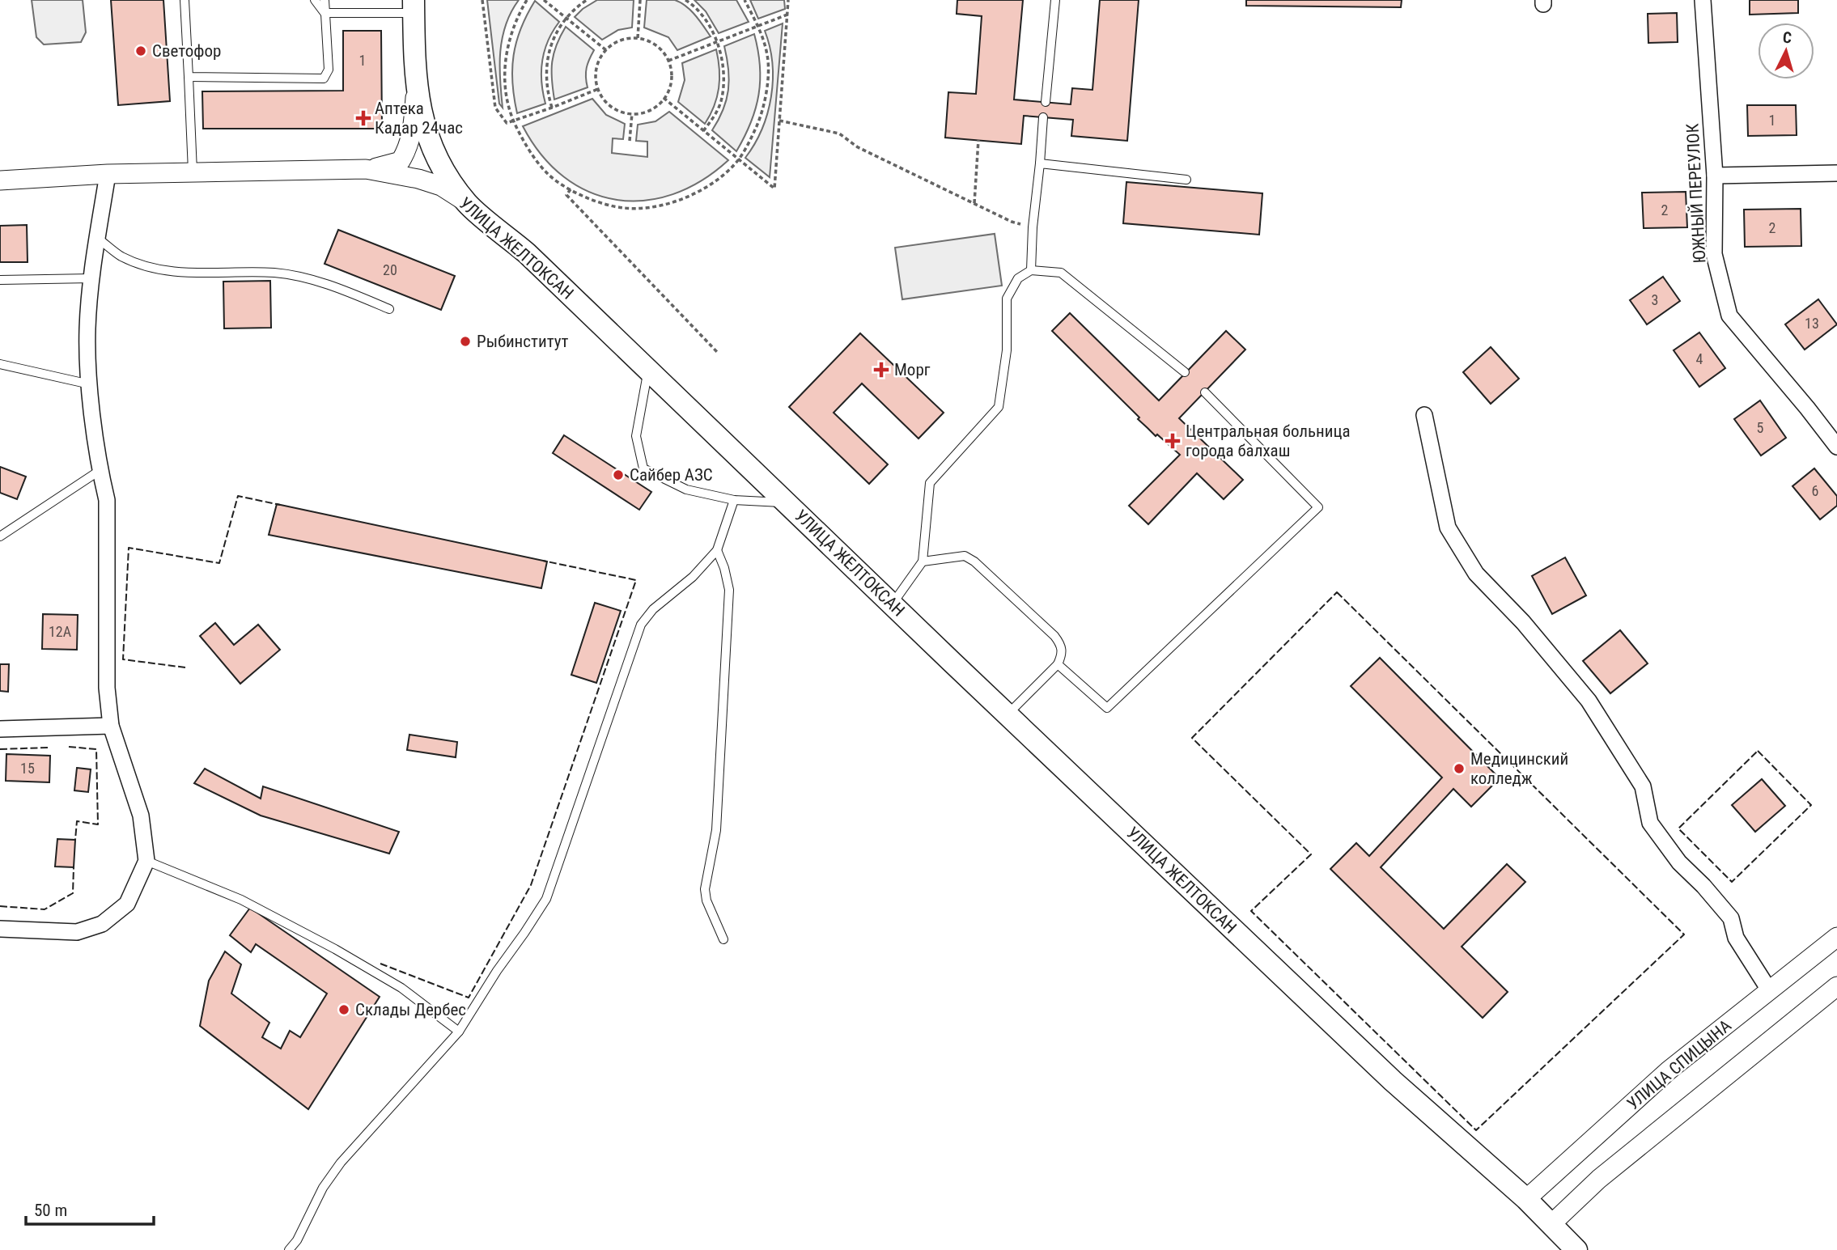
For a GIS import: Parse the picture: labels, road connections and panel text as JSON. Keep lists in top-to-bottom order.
{
  "streets": {
    "main road": ["УЛИЦА ЖЕЛТОКСАН"],
    "street": ["ЮЖНЫЙ ПЕРЕУЛОК", "УЛИЦА СПИЦЫНА"]
  },
  "crossings": [
    ["УЛИЦА ЖЕЛТОКСАН", "УЛИЦА СПИЦЫНА"]
  ],
  "places": {
    "other": [
      "Светофор",
      "Рыбинститут",
      "Сайбер АЗС",
      "Медицинский колледж",
      "Склады Дербес"
    ],
    "health": ["Аптека Кадар 24час", "Морг", "Центральная больница города балхаш"]
  },
  "house_numbers": [
    "1",
    "1",
    "2",
    "2",
    "20",
    "3",
    "13",
    "4",
    "5",
    "6",
    "12А",
    "15"
  ],
  "scale_bar": "50 m",
  "north": "top"
}
